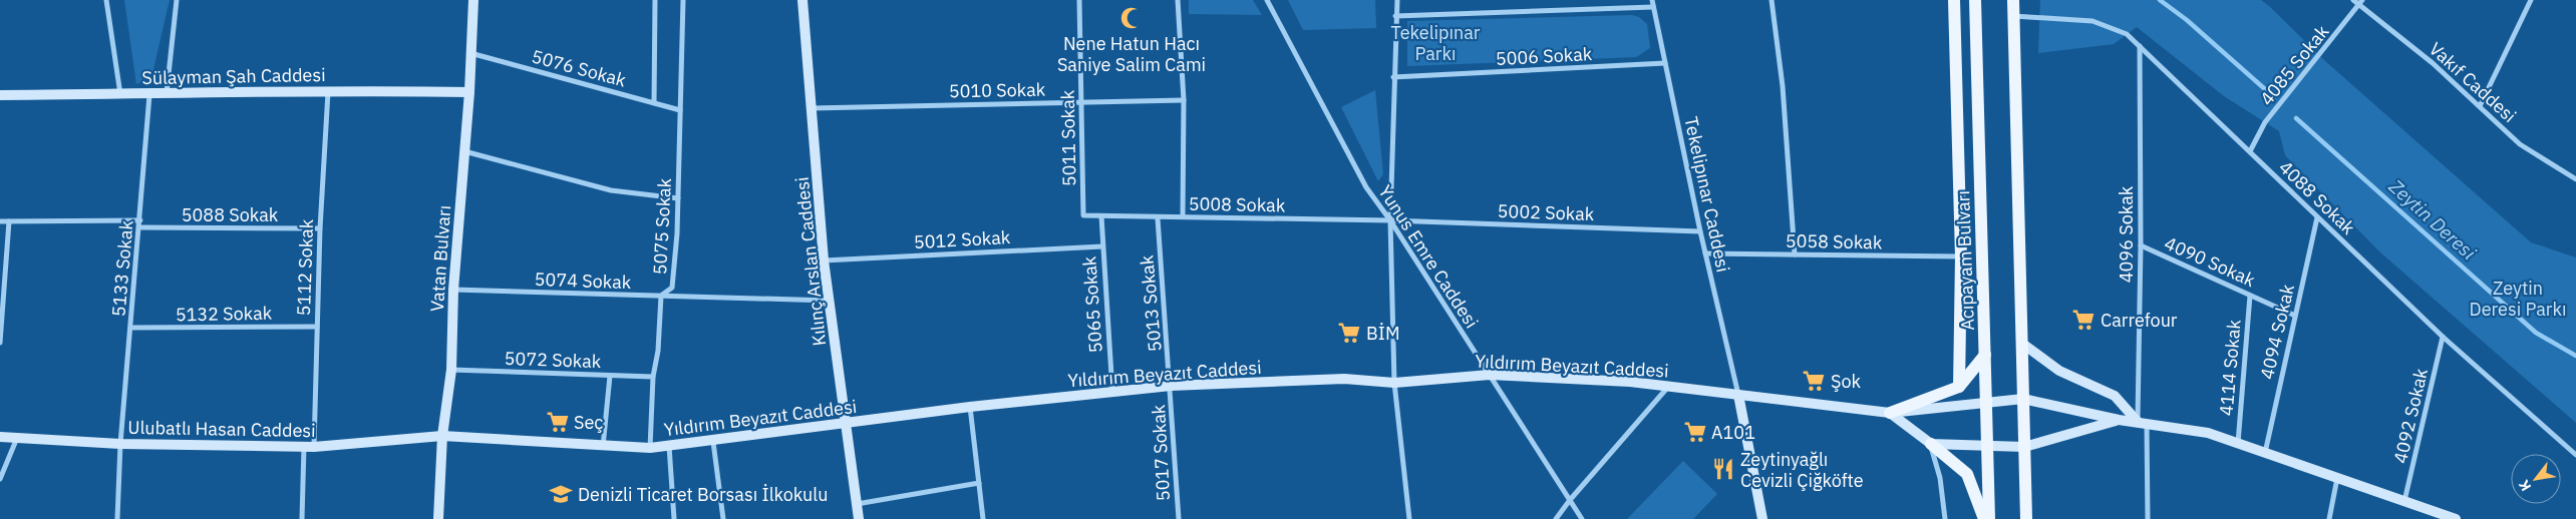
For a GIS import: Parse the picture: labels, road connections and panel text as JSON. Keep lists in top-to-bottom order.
{
  "streets": {
    "main road": ["Acıpayam Bulvarı"],
    "street": [
      "5006 Sokak",
      "4085 Sokak",
      "5076 Sokak",
      "Sülayman Şah Caddesi",
      "Vakıf Caddesi",
      "5010 Sokak",
      "5011 Sokak",
      "Tekelipınar Caddesi",
      "4088 Sokak",
      "5008 Sokak",
      "5002 Sokak",
      "5088 Sokak",
      "5075 Sokak",
      "4096 Sokak",
      "5012 Sokak",
      "5058 Sokak",
      "Yunus Emre Caddesi",
      "Vatan Bulvarı",
      "Kılınç Arslan Caddesi",
      "4090 Sokak",
      "5112 Sokak",
      "5133 Sokak",
      "5074 Sokak",
      "5013 Sokak",
      "5065 Sokak",
      "5132 Sokak",
      "4094 Sokak",
      "5072 Sokak",
      "Yıldırım Beyazıt Caddesi",
      "4114 Sokak",
      "4092 Sokak",
      "Ulubatlı Hasan Caddesi",
      "5017 Sokak"
    ]
  },
  "crossings": [
    ["5006 Sokak", "Tekelipınar Caddesi"],
    ["4085 Sokak", "Vakıf Caddesi"],
    ["4085 Sokak", "4088 Sokak"],
    ["5076 Sokak", "5075 Sokak"],
    ["5076 Sokak", "Vatan Bulvarı"],
    ["Sülayman Şah Caddesi", "Vatan Bulvarı"],
    ["Sülayman Şah Caddesi", "5112 Sokak"],
    ["Sülayman Şah Caddesi", "5133 Sokak"],
    ["5010 Sokak", "5011 Sokak"],
    ["5010 Sokak", "Kılınç Arslan Caddesi"],
    ["5011 Sokak", "5008 Sokak"],
    ["Tekelipınar Caddesi", "5002 Sokak"],
    ["Tekelipınar Caddesi", "5058 Sokak"],
    ["Tekelipınar Caddesi", "Yıldırım Beyazıt Caddesi"],
    ["4088 Sokak", "4096 Sokak"],
    ["4088 Sokak", "4094 Sokak"],
    ["4088 Sokak", "4092 Sokak"],
    ["5008 Sokak", "5002 Sokak"],
    ["5008 Sokak", "Yunus Emre Caddesi"],
    ["5008 Sokak", "5013 Sokak"],
    ["5008 Sokak", "5065 Sokak"],
    ["5002 Sokak", "Yunus Emre Caddesi"],
    ["5088 Sokak", "5112 Sokak"],
    ["5088 Sokak", "5133 Sokak"],
    ["5075 Sokak", "5074 Sokak"],
    ["5075 Sokak", "5072 Sokak"],
    ["5075 Sokak", "Yıldırım Beyazıt Caddesi"],
    ["4096 Sokak", "4090 Sokak"],
    ["4096 Sokak", "Yıldırım Beyazıt Caddesi"],
    ["5012 Sokak", "Kılınç Arslan Caddesi"],
    ["5012 Sokak", "5065 Sokak"],
    ["Yunus Emre Caddesi", "Yıldırım Beyazıt Caddesi"],
    ["Vatan Bulvarı", "5074 Sokak"],
    ["Vatan Bulvarı", "5072 Sokak"],
    ["Vatan Bulvarı", "Yıldırım Beyazıt Caddesi"],
    ["Vatan Bulvarı", "Ulubatlı Hasan Caddesi"],
    ["Acıpayam Bulvarı", "Yıldırım Beyazıt Caddesi"],
    ["Kılınç Arslan Caddesi", "5074 Sokak"],
    ["Kılınç Arslan Caddesi", "Yıldırım Beyazıt Caddesi"],
    ["4090 Sokak", "4094 Sokak"],
    ["4090 Sokak", "4114 Sokak"],
    ["5112 Sokak", "5132 Sokak"],
    ["5112 Sokak", "Ulubatlı Hasan Caddesi"],
    ["5133 Sokak", "5132 Sokak"],
    ["5133 Sokak", "Ulubatlı Hasan Caddesi"],
    ["5013 Sokak", "Yıldırım Beyazıt Caddesi"],
    ["5013 Sokak", "5017 Sokak"],
    ["5065 Sokak", "Yıldırım Beyazıt Caddesi"],
    ["4094 Sokak", "Yıldırım Beyazıt Caddesi"],
    ["Yıldırım Beyazıt Caddesi", "4114 Sokak"],
    ["Yıldırım Beyazıt Caddesi", "4092 Sokak"],
    ["Yıldırım Beyazıt Caddesi", "Ulubatlı Hasan Caddesi"],
    ["Yıldırım Beyazıt Caddesi", "5017 Sokak"]
  ],
  "water": ["Zeytin Deresi"],
  "parks": ["Tekelipınar Parkı", "Zeytin Deresi Parkı"],
  "places": {
    "mosque": ["Nene Hatun Hacı Saniye Salim Cami"],
    "supermarket": [
      "Carrefour",
      "BİM",
      "Şok",
      "Seç",
      "A101"
    ],
    "restaurant": ["Zeytinyağlı Cevizli Çiğköfte"],
    "school or university": ["Denizli Ticaret Borsası İlkokulu"]
  },
  "north": "bottom left"
}
